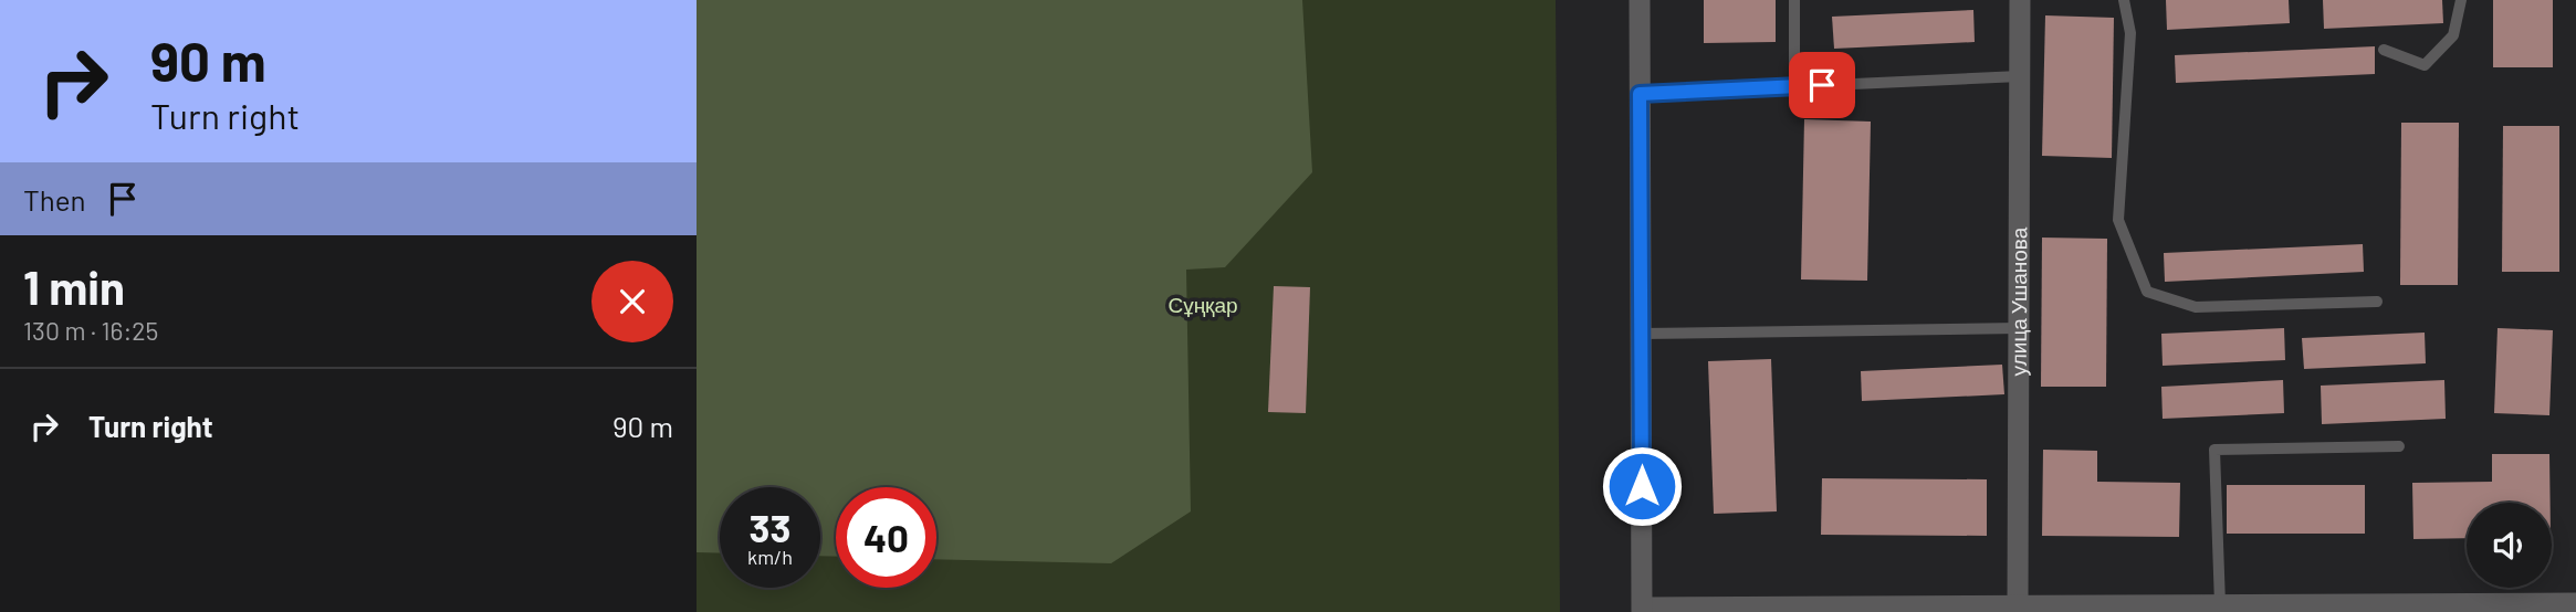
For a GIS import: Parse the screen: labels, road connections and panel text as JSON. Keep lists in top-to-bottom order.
{
  "streets": {
    "street": ["улица Ушанова"]
  },
  "parks": ["Сұңқар"],
  "page": {
    "turn": ["90 m", "Turn right"],
    "then": "Then",
    "heading": ["1 min", "130 m · 16:25"],
    "list": [
      {
        "name": "Turn right",
        "value": "90 m"
      }
    ],
    "speed": "33 km/h",
    "limit": "40"
  }
}
